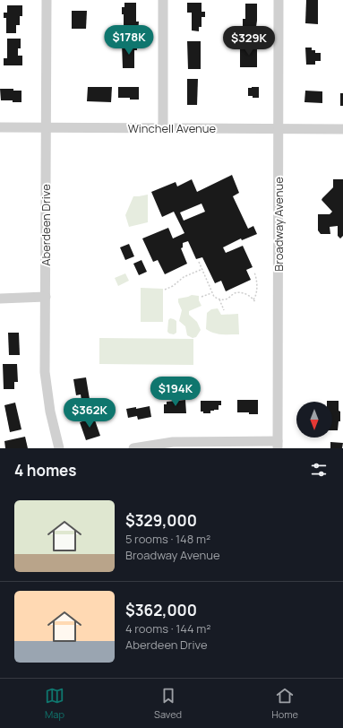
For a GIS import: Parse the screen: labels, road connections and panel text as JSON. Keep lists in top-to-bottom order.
{
  "streets": {
    "street": ["Winchell Avenue", "Broadway Avenue", "Aberdeen Drive"]
  },
  "crossings": [
    ["Winchell Avenue", "Broadway Avenue"],
    ["Winchell Avenue", "Aberdeen Drive"]
  ],
  "north": "bottom",
  "page": {
    "price": [
      "$178K",
      "$329K",
      "$194K",
      "$362K"
    ],
    "heading": "4 homes",
    "list": [
      {
        "name": "$329,000",
        "note": "5 rooms · 148 m² · Broadway Avenue"
      },
      {
        "name": "$362,000",
        "note": "4 rooms · 144 m² · Aberdeen Drive"
      }
    ],
    "tabs": ["Map", "Saved", "Home"]
  }
}
